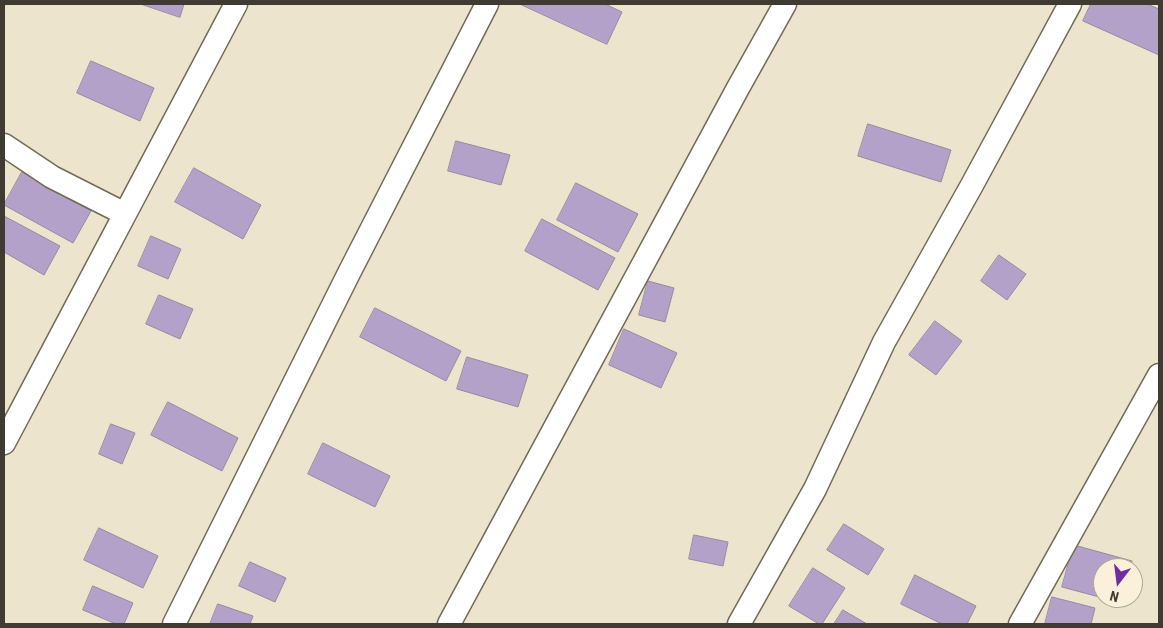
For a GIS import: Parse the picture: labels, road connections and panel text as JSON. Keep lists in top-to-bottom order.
{
  "north": "bottom"
}
